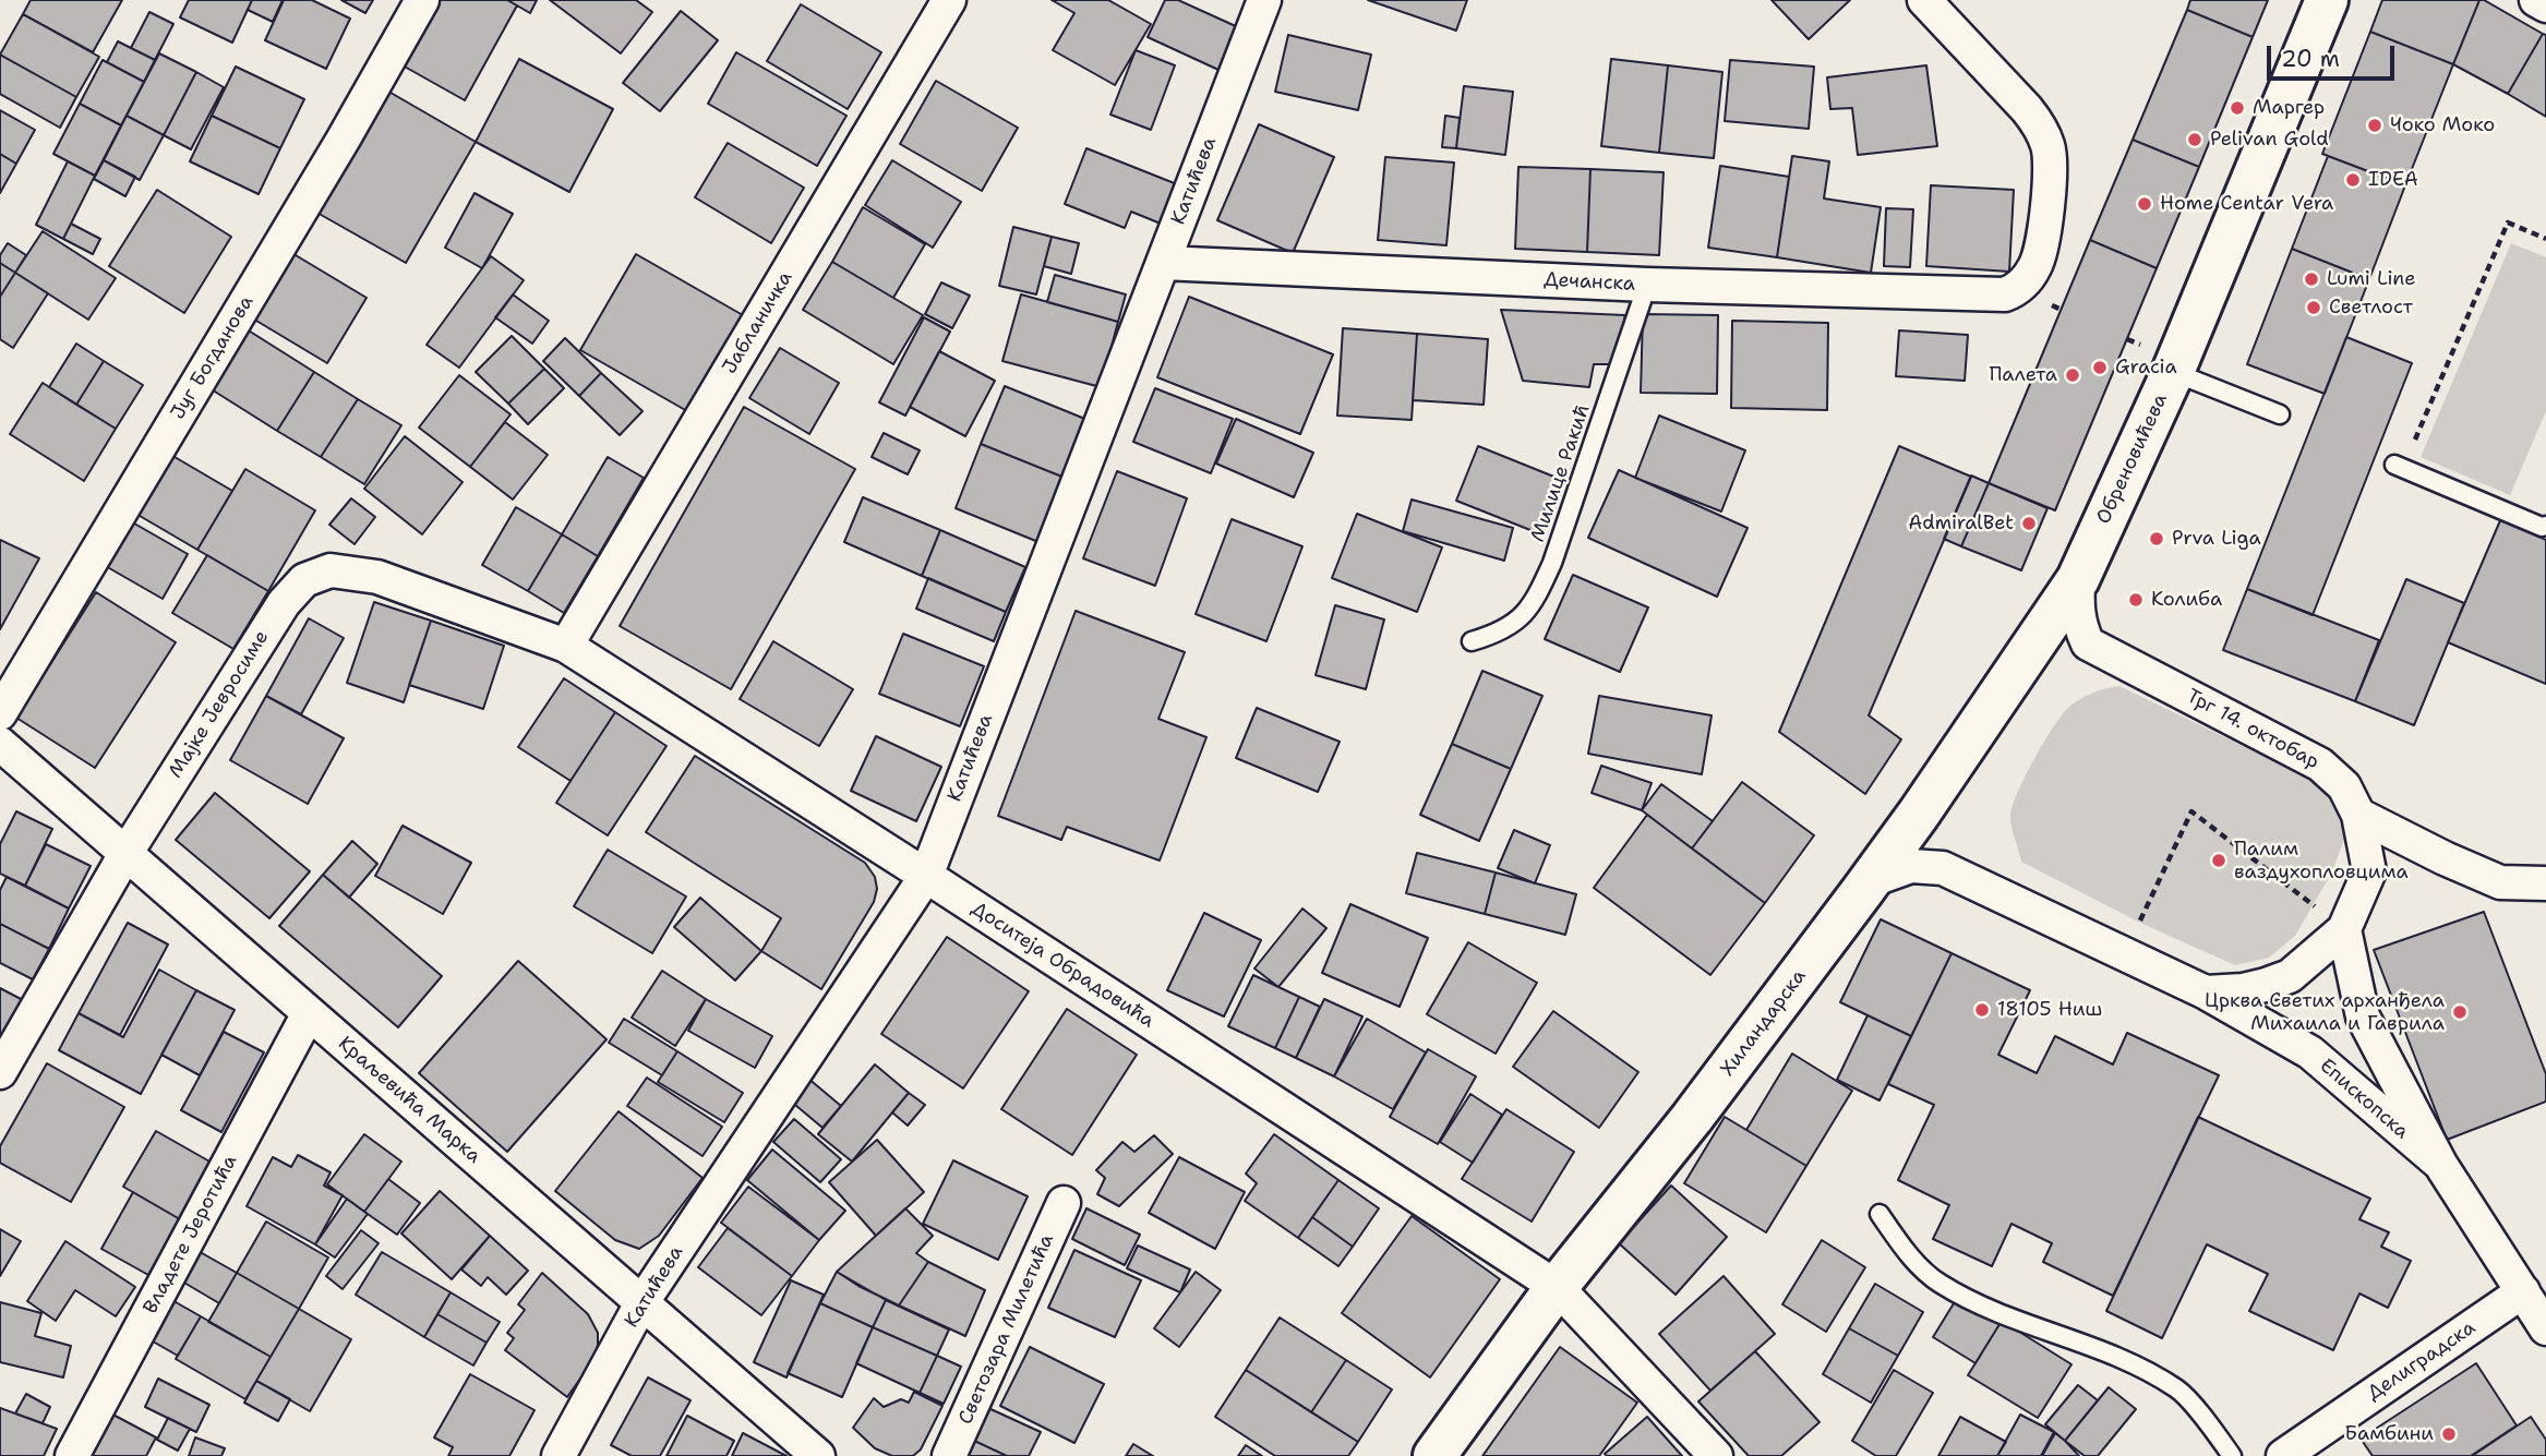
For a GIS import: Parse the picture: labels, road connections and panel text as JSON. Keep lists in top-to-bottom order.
{
  "streets": {
    "street": [
      "Катићева",
      "Дечанска",
      "Јабланичка",
      "Југ Богданова",
      "Обреновићева",
      "Мајке Јевросиме",
      "Трг 14. октобар",
      "Доситеја Обрадовића",
      "Хиландарска",
      "Епископска",
      "Краљевића Марка",
      "Владете Јеротића",
      "Светозара Милетића",
      "Делиградска"
    ],
    "lane": ["Милице Ракић"]
  },
  "crossings": [
    ["Катићева", "Дечанска"],
    ["Катићева", "Доситеја Обрадовића"],
    ["Катићева", "Краљевића Марка"],
    ["Дечанска", "Милице Ракић"],
    ["Јабланичка", "Мајке Јевросиме"],
    ["Јабланичка", "Доситеја Обрадовића"],
    ["Обреновићева", "Хиландарска"],
    ["Мајке Јевросиме", "Доситеја Обрадовића"],
    ["Мајке Јевросиме", "Краљевића Марка"],
    ["Трг 14. октобар", "Хиландарска"],
    ["Трг 14. октобар", "Епископска"],
    ["Доситеја Обрадовића", "Хиландарска"],
    ["Епископска", "Делиградска"],
    ["Краљевића Марка", "Владете Јеротића"]
  ],
  "places": [
    "Маргер",
    "Чоко Моко",
    "Pelivan Gold",
    "IDEA",
    "Home Centar Vera",
    "Lumi Line",
    "Светлост",
    "Gracia",
    "Палета",
    "AdmiralBet",
    "Prva Liga",
    "Колиба",
    "Палим ваздухопловцима",
    "18105 Ниш",
    "Црква Светих арханђела Михаила и Гаврила",
    "Бамбини"
  ],
  "scale_bar": "20 m"
}
